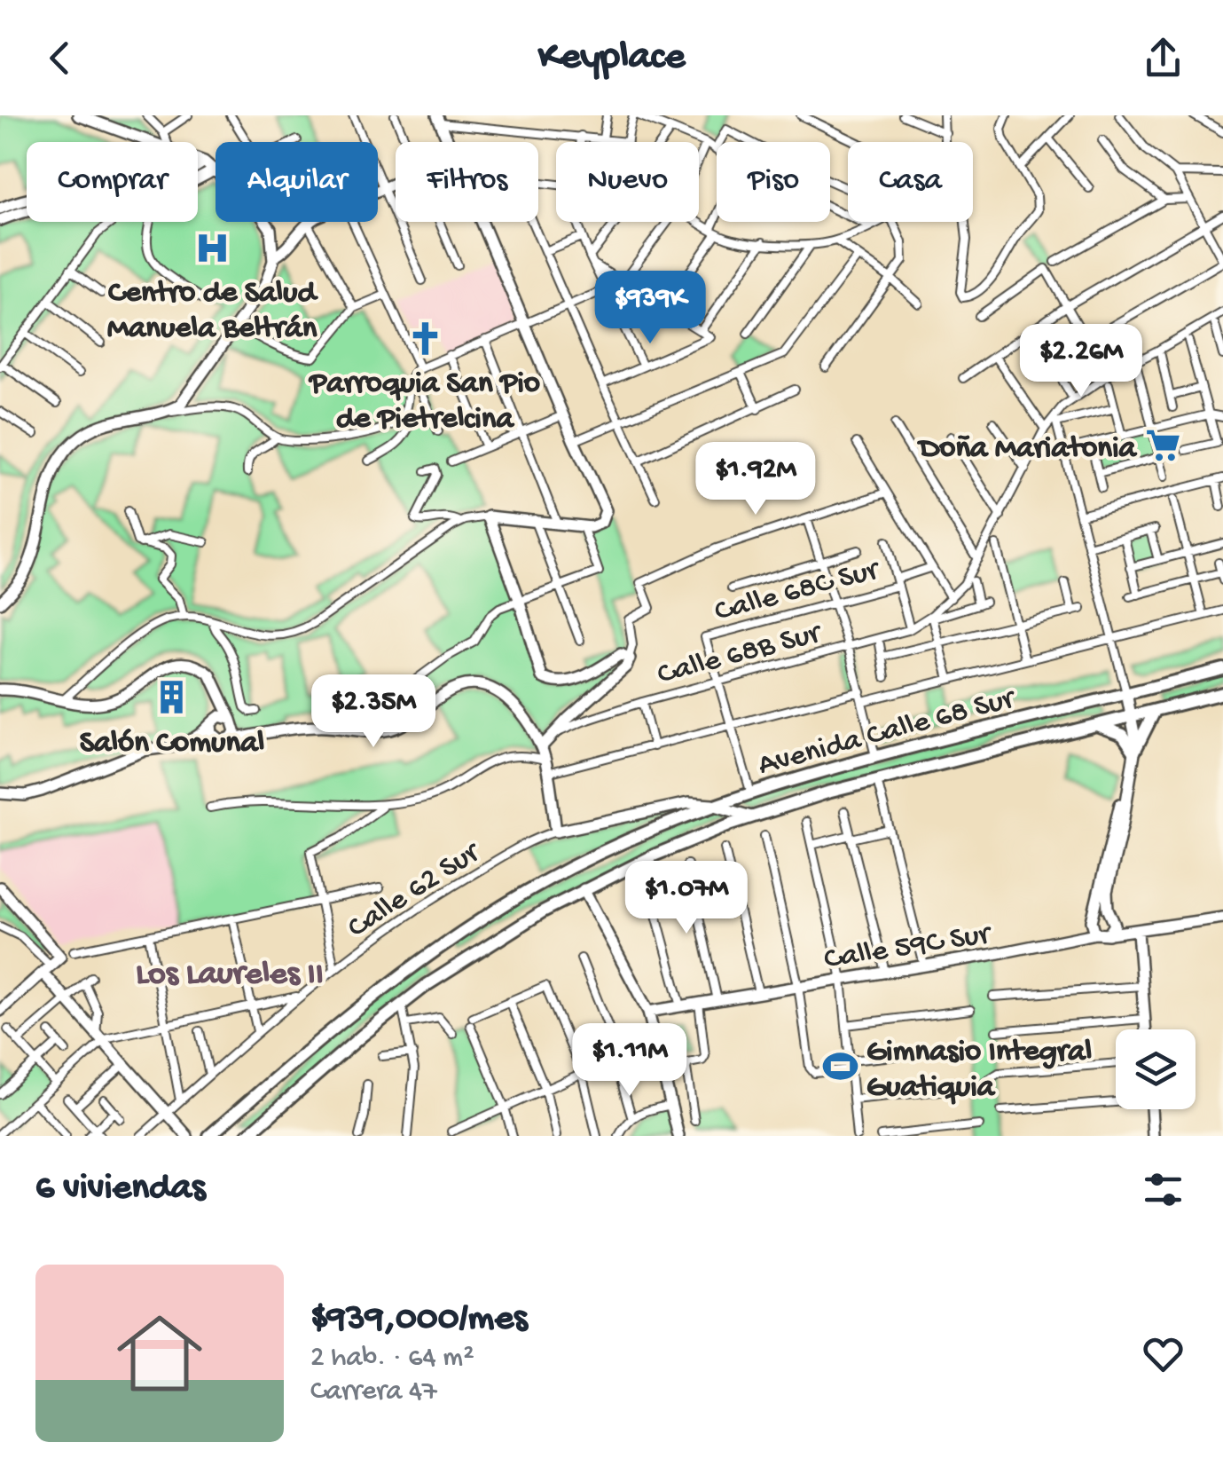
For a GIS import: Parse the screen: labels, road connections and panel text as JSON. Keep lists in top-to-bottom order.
{
  "streets": {
    "main road": ["Avenida Calle 68 Sur"],
    "street": [
      "Calle 68C Sur",
      "Calle 68B Sur",
      "Calle 62 Sur",
      "Calle 59C Sur"
    ]
  },
  "crossings": [
    ["Calle 68C Sur", "Calle 68B Sur"],
    ["Avenida Calle 68 Sur", "Calle 62 Sur"]
  ],
  "districts": ["Los Laureles II"],
  "places": {
    "hospital": ["Centro de Salud Manuela Beltrán"],
    "church": ["Parroquia San Pio de Pietrelcina"],
    "supermarket": ["Doña Mariatonia"],
    "building": ["Salón Comunal"],
    "sports": ["Gimnasio Integral Guatiquia"]
  },
  "page": {
    "header": "Keyplace",
    "chip": [
      "Comprar",
      "Alquilar",
      "Filtros",
      "Nuevo",
      "Piso",
      "Casa"
    ],
    "price": [
      "$939K",
      "$2.26M",
      "$1.92M",
      "$2.35M",
      "$1.07M",
      "$1.11M"
    ],
    "heading": "6 viviendas",
    "list": [
      {
        "name": "$939,000/mes",
        "note": "2 hab. · 64 m² · Carrera 47"
      }
    ]
  }
}
